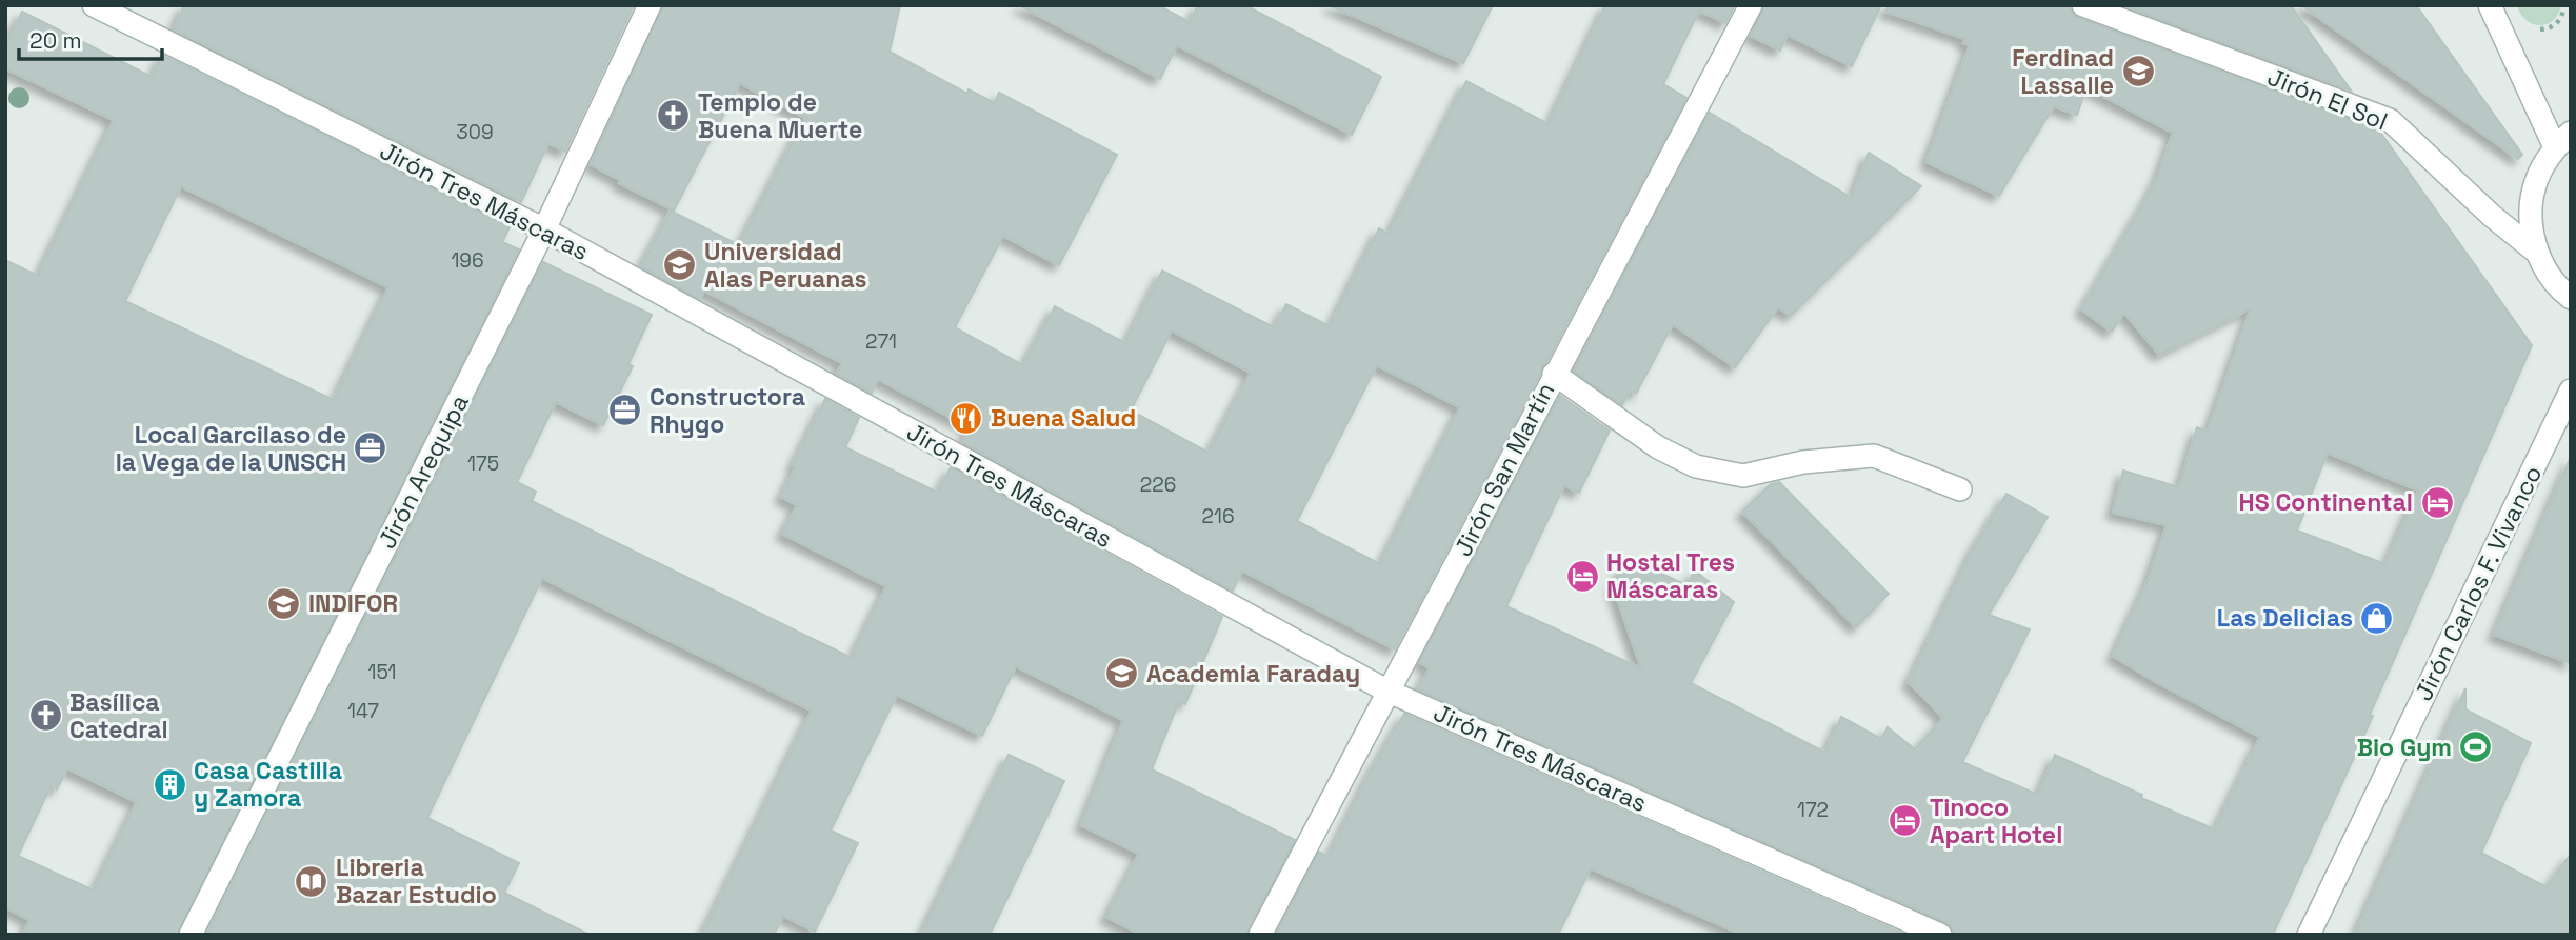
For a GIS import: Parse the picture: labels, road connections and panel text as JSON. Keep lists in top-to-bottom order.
{
  "streets": {
    "street": [
      "Jirón El Sol",
      "Jirón Tres Máscaras",
      "Jirón San Martín",
      "Jirón Arequipa",
      "Jirón Carlos F. Vivanco"
    ]
  },
  "crossings": [
    ["Jirón Tres Máscaras", "Jirón San Martín"],
    ["Jirón Tres Máscaras", "Jirón Arequipa"]
  ],
  "places": {
    "school or university": [
      "Ferdinad Lassalle",
      "Universidad Alas Peruanas",
      "INDIFOR",
      "Academia Faraday"
    ],
    "church": ["Templo de Buena Muerte", "Basílica Catedral"],
    "office": ["Constructora Rhygo", "Local Garcilaso de la Vega de la UNSCH"],
    "restaurant": ["Buena Salud"],
    "hotel": ["HS Continental", "Hostal Tres Máscaras", "Tinoco Apart Hotel"],
    "shop": ["Las Delicias"],
    "sports": ["Bio Gym"],
    "building": ["Casa Castilla y Zamora"],
    "library": ["Libreria Bazar Estudio"]
  },
  "house_numbers": [
    "309",
    "196",
    "271",
    "175",
    "226",
    "216",
    "151",
    "147",
    "172"
  ],
  "scale_bar": "20 m"
}
